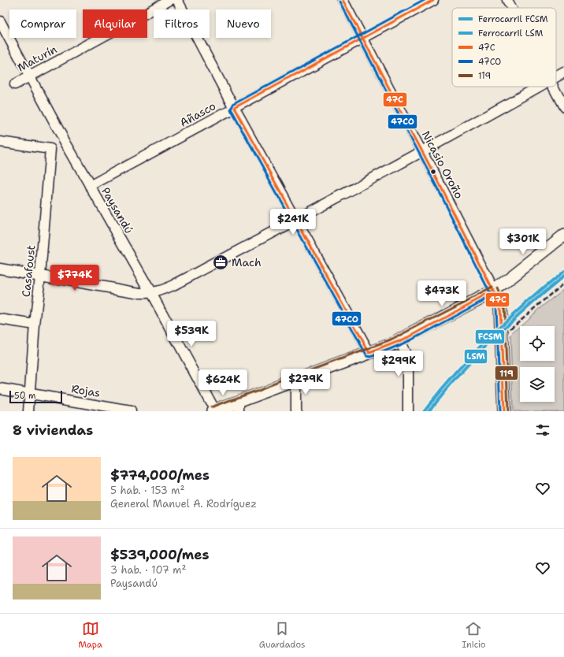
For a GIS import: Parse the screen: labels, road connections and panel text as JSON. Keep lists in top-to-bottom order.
{
  "streets": {
    "street": [
      "Maturín",
      "Añasco",
      "Nicasio Oroño",
      "Paysandú",
      "Casafoust",
      "Rojas"
    ]
  },
  "crossings": [
    ["Maturín", "Paysandú"],
    ["Añasco", "Nicasio Oroño"],
    ["Añasco", "Paysandú"],
    ["Casafoust", "Rojas"]
  ],
  "places": {
    "office": ["Mach"]
  },
  "lines": [
    "transit line 47C",
    "transit line 47CO",
    "rail line FCSM",
    "rail line LSM",
    "transit line 119"
  ],
  "legend": [
    "Ferrocarril FCSM",
    "Ferrocarril LSM",
    "47C",
    "47CO",
    "119"
  ],
  "scale_bar": "50 m",
  "page": {
    "chip": [
      "Comprar",
      "Alquilar",
      "Filtros",
      "Nuevo"
    ],
    "price": [
      "$241K",
      "$301K",
      "$774K",
      "$473K",
      "$539K",
      "$299K",
      "$279K",
      "$624K"
    ],
    "scale": "50 m",
    "heading": "8 viviendas",
    "list": [
      {
        "name": "$774,000/mes",
        "note": "5 hab. · 153 m² · General Manuel A. Rodríguez"
      },
      {
        "name": "$539,000/mes",
        "note": "3 hab. · 107 m² · Paysandú"
      }
    ],
    "tabs": ["Mapa", "Guardados", "Inicio"]
  }
}
